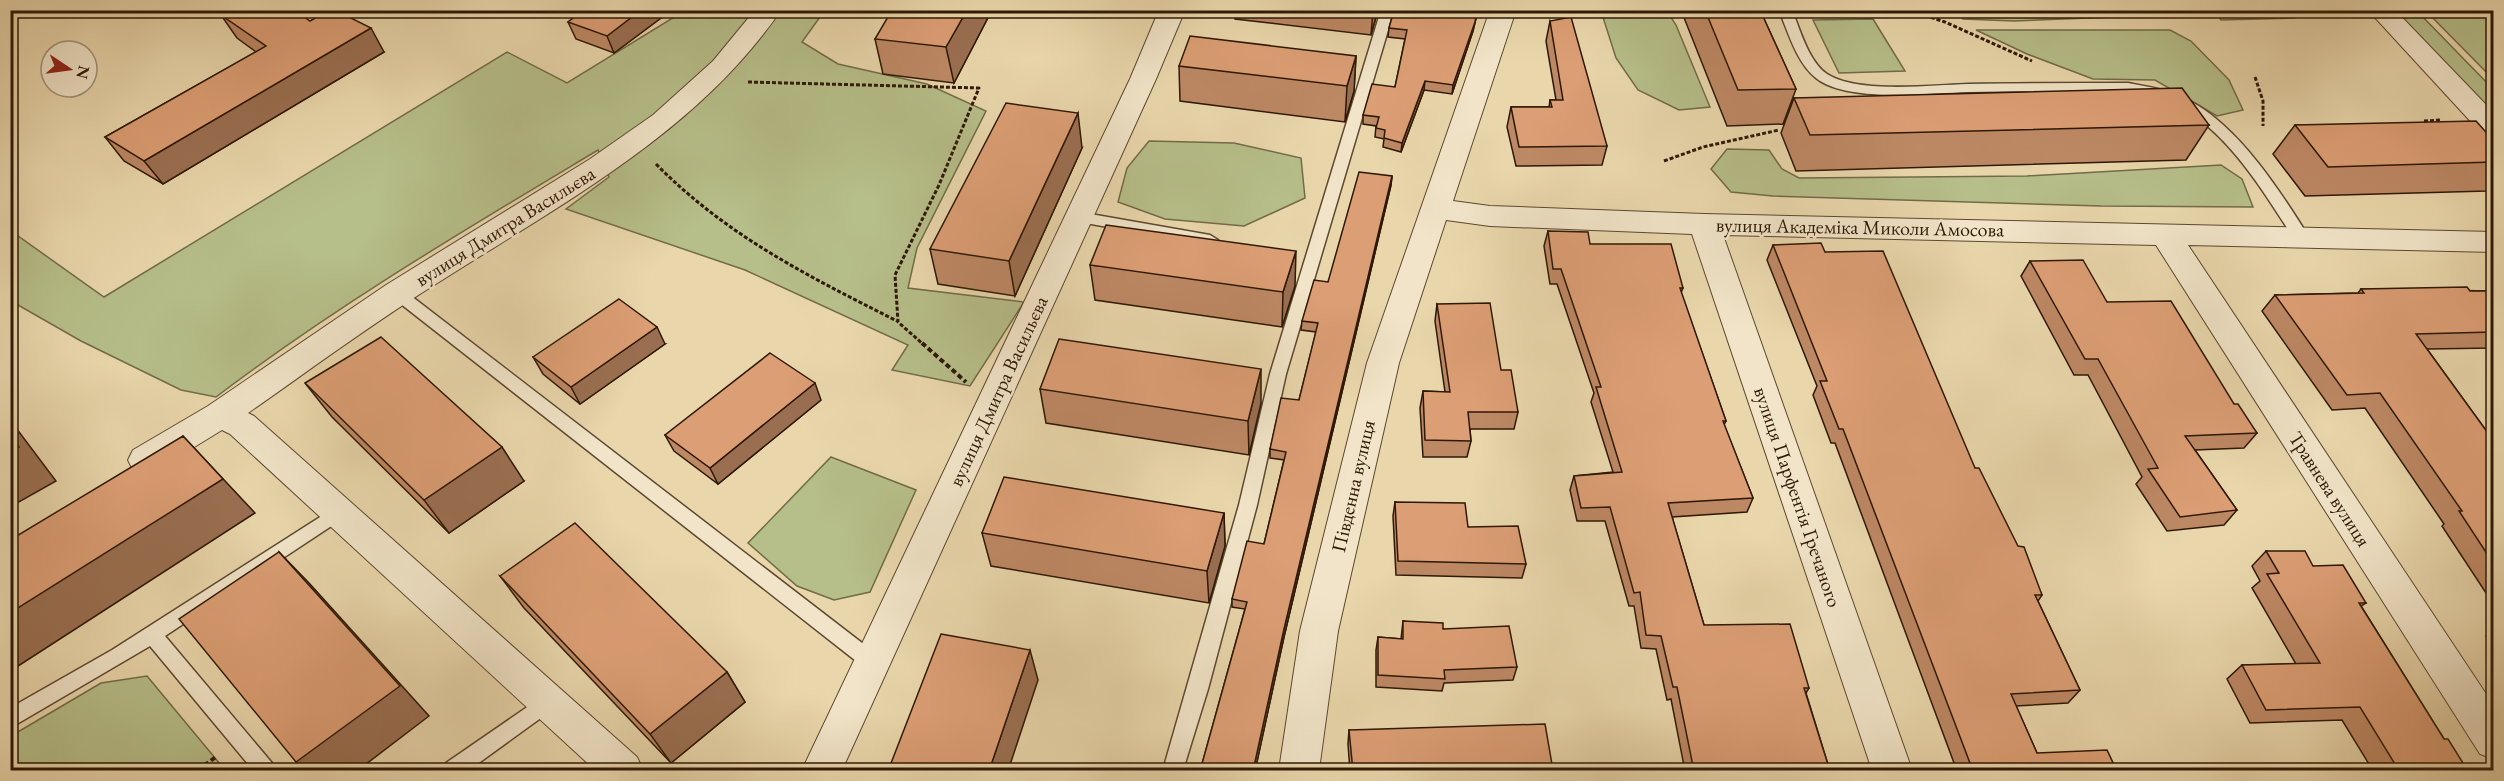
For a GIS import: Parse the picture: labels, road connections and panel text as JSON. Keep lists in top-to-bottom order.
{
  "streets": {
    "street": [
      "вулиця Дмитра Васильєва",
      "вулиця Академіка Миколи Амосова",
      "Південна вулиця",
      "Травнева вулиця",
      "вулиця Парфентія Гречаного"
    ]
  },
  "crossings": [
    ["вулиця Академіка Миколи Амосова", "Південна вулиця"],
    ["вулиця Академіка Миколи Амосова", "Травнева вулиця"],
    ["вулиця Академіка Миколи Амосова", "вулиця Парфентія Гречаного"]
  ],
  "north": "right"
}
